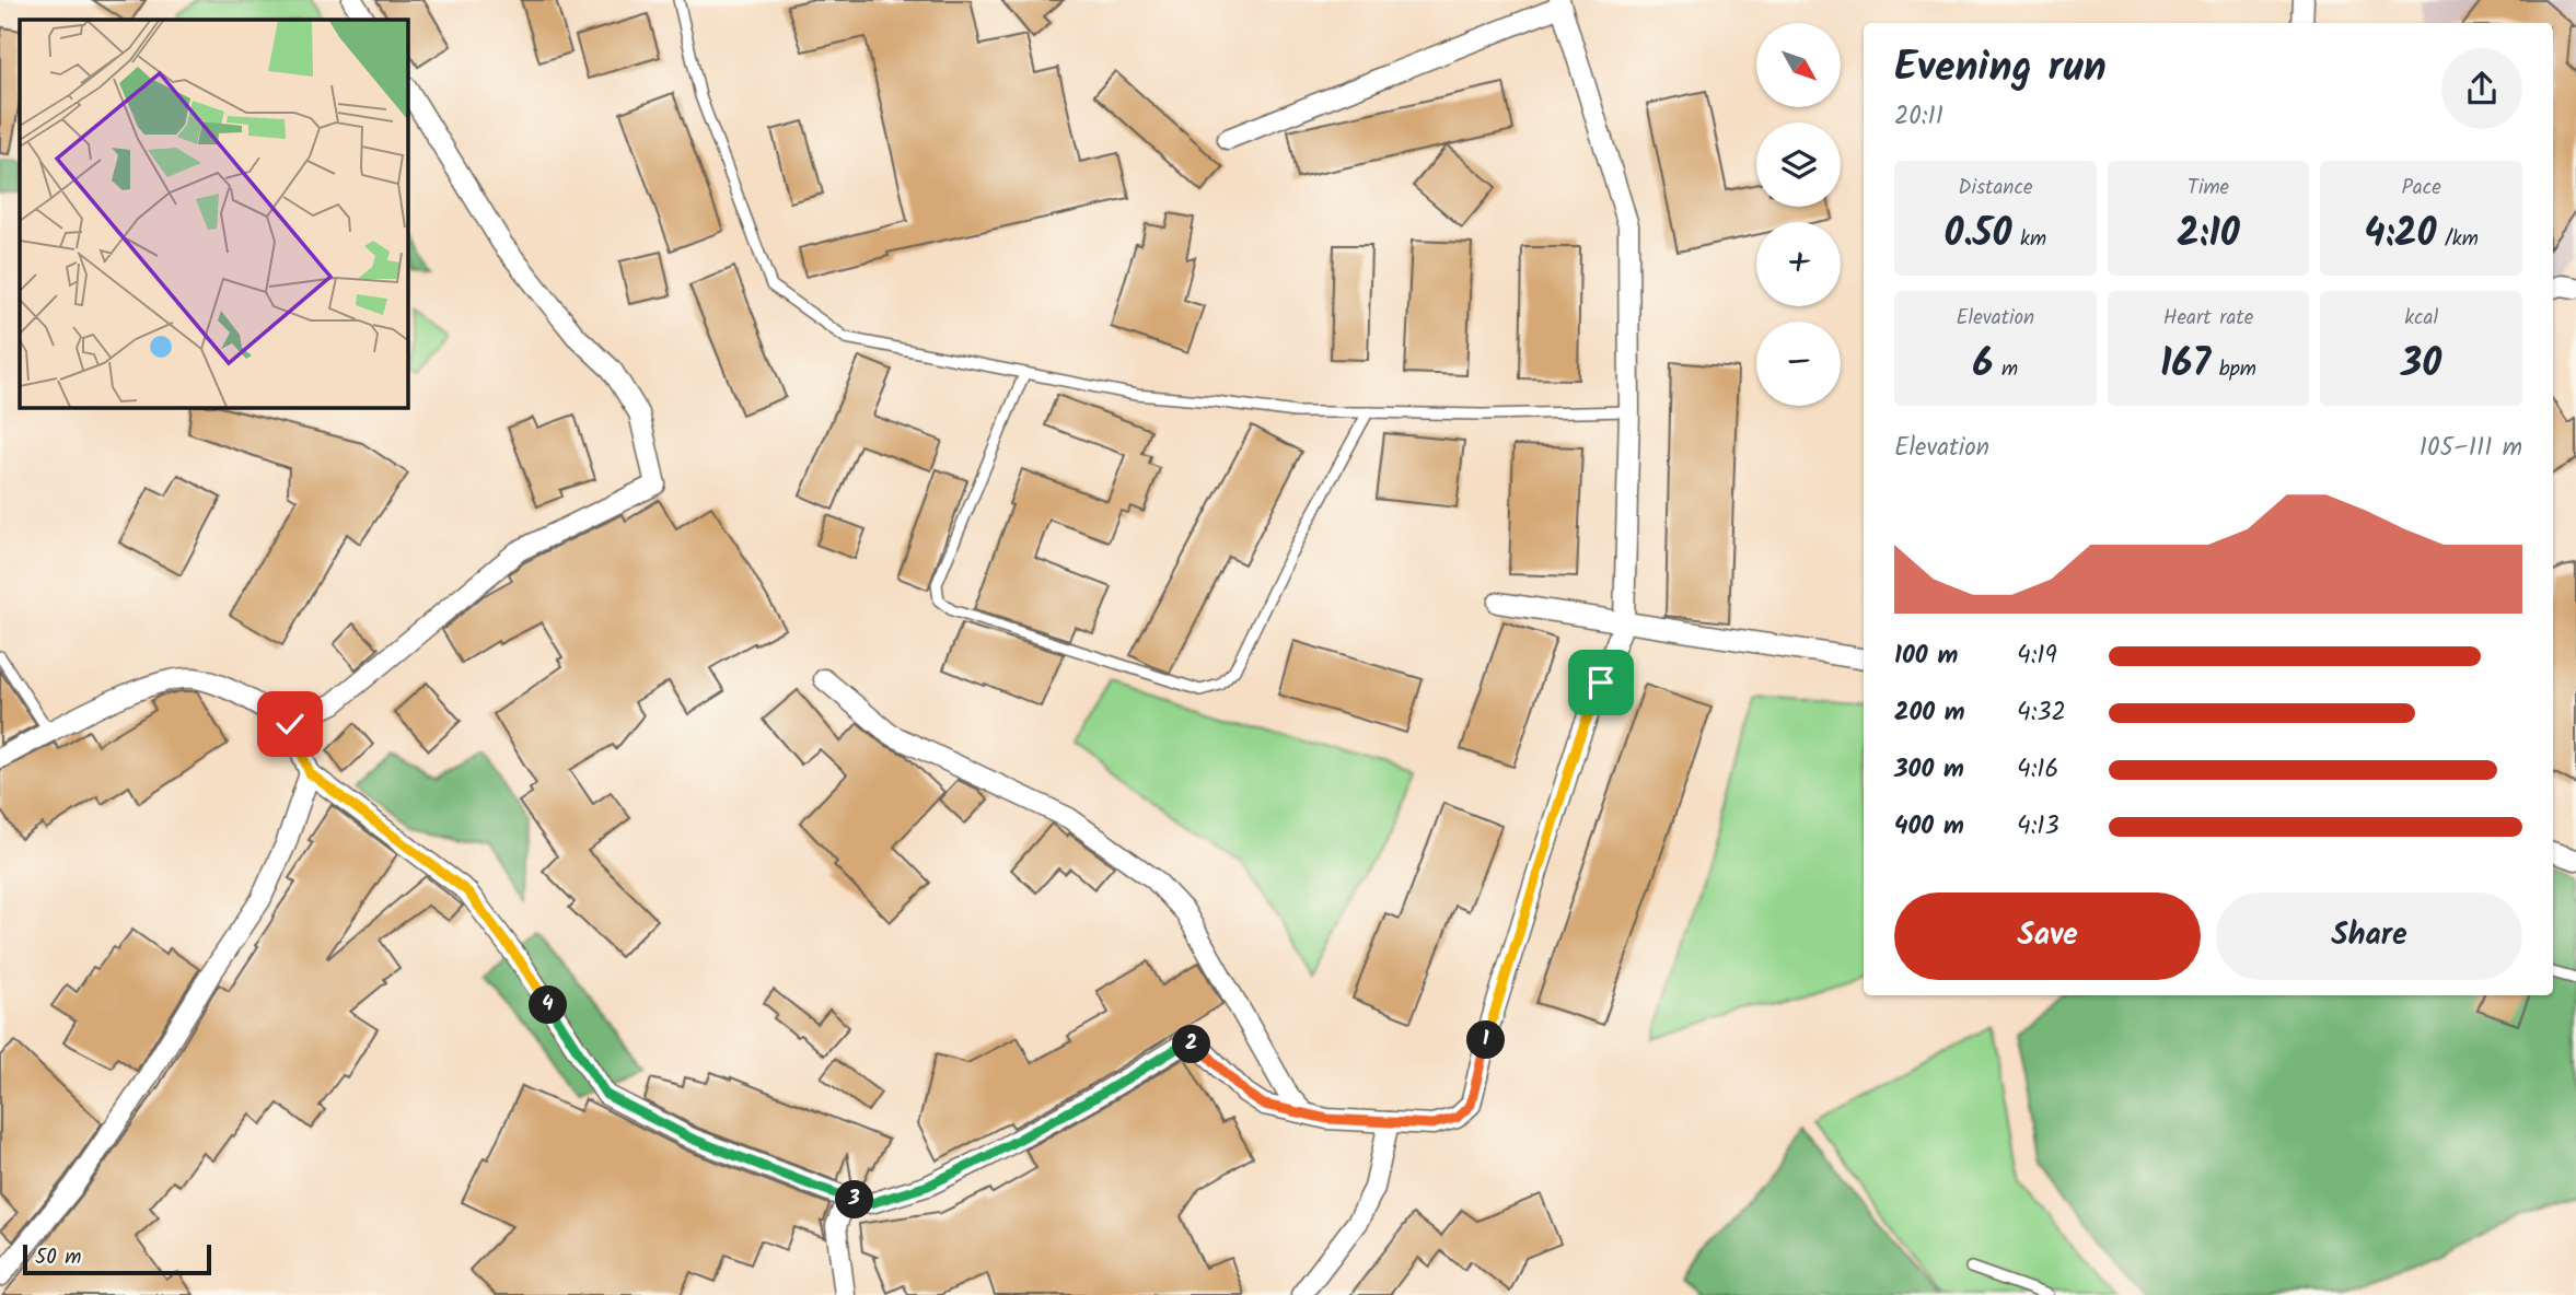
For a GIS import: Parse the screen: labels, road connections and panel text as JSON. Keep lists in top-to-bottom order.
{
  "scale_bar": "50 m",
  "north": "bottom right",
  "page": {
    "map_buttons": ["+", "−"],
    "heading": ["Evening run", "20:11"],
    "stats": [
      ["Distance", "0.50 km"],
      ["Time", "2:10"],
      ["Pace", "4:20 /km"],
      ["Elevation", "6 m"],
      ["Heart rate", "167 bpm"],
      ["kcal", "30"]
    ],
    "chart": ["Elevation", "105–111 m"],
    "list": [
      {
        "name": "100 m",
        "note": "4:19"
      },
      {
        "name": "200 m",
        "note": "4:32"
      },
      {
        "name": "300 m",
        "note": "4:16"
      },
      {
        "name": "400 m",
        "note": "4:13"
      }
    ],
    "buttons": ["Save", "Share"],
    "pins": [
      "4",
      "1",
      "2",
      "3"
    ],
    "scale": "50 m"
  }
}
